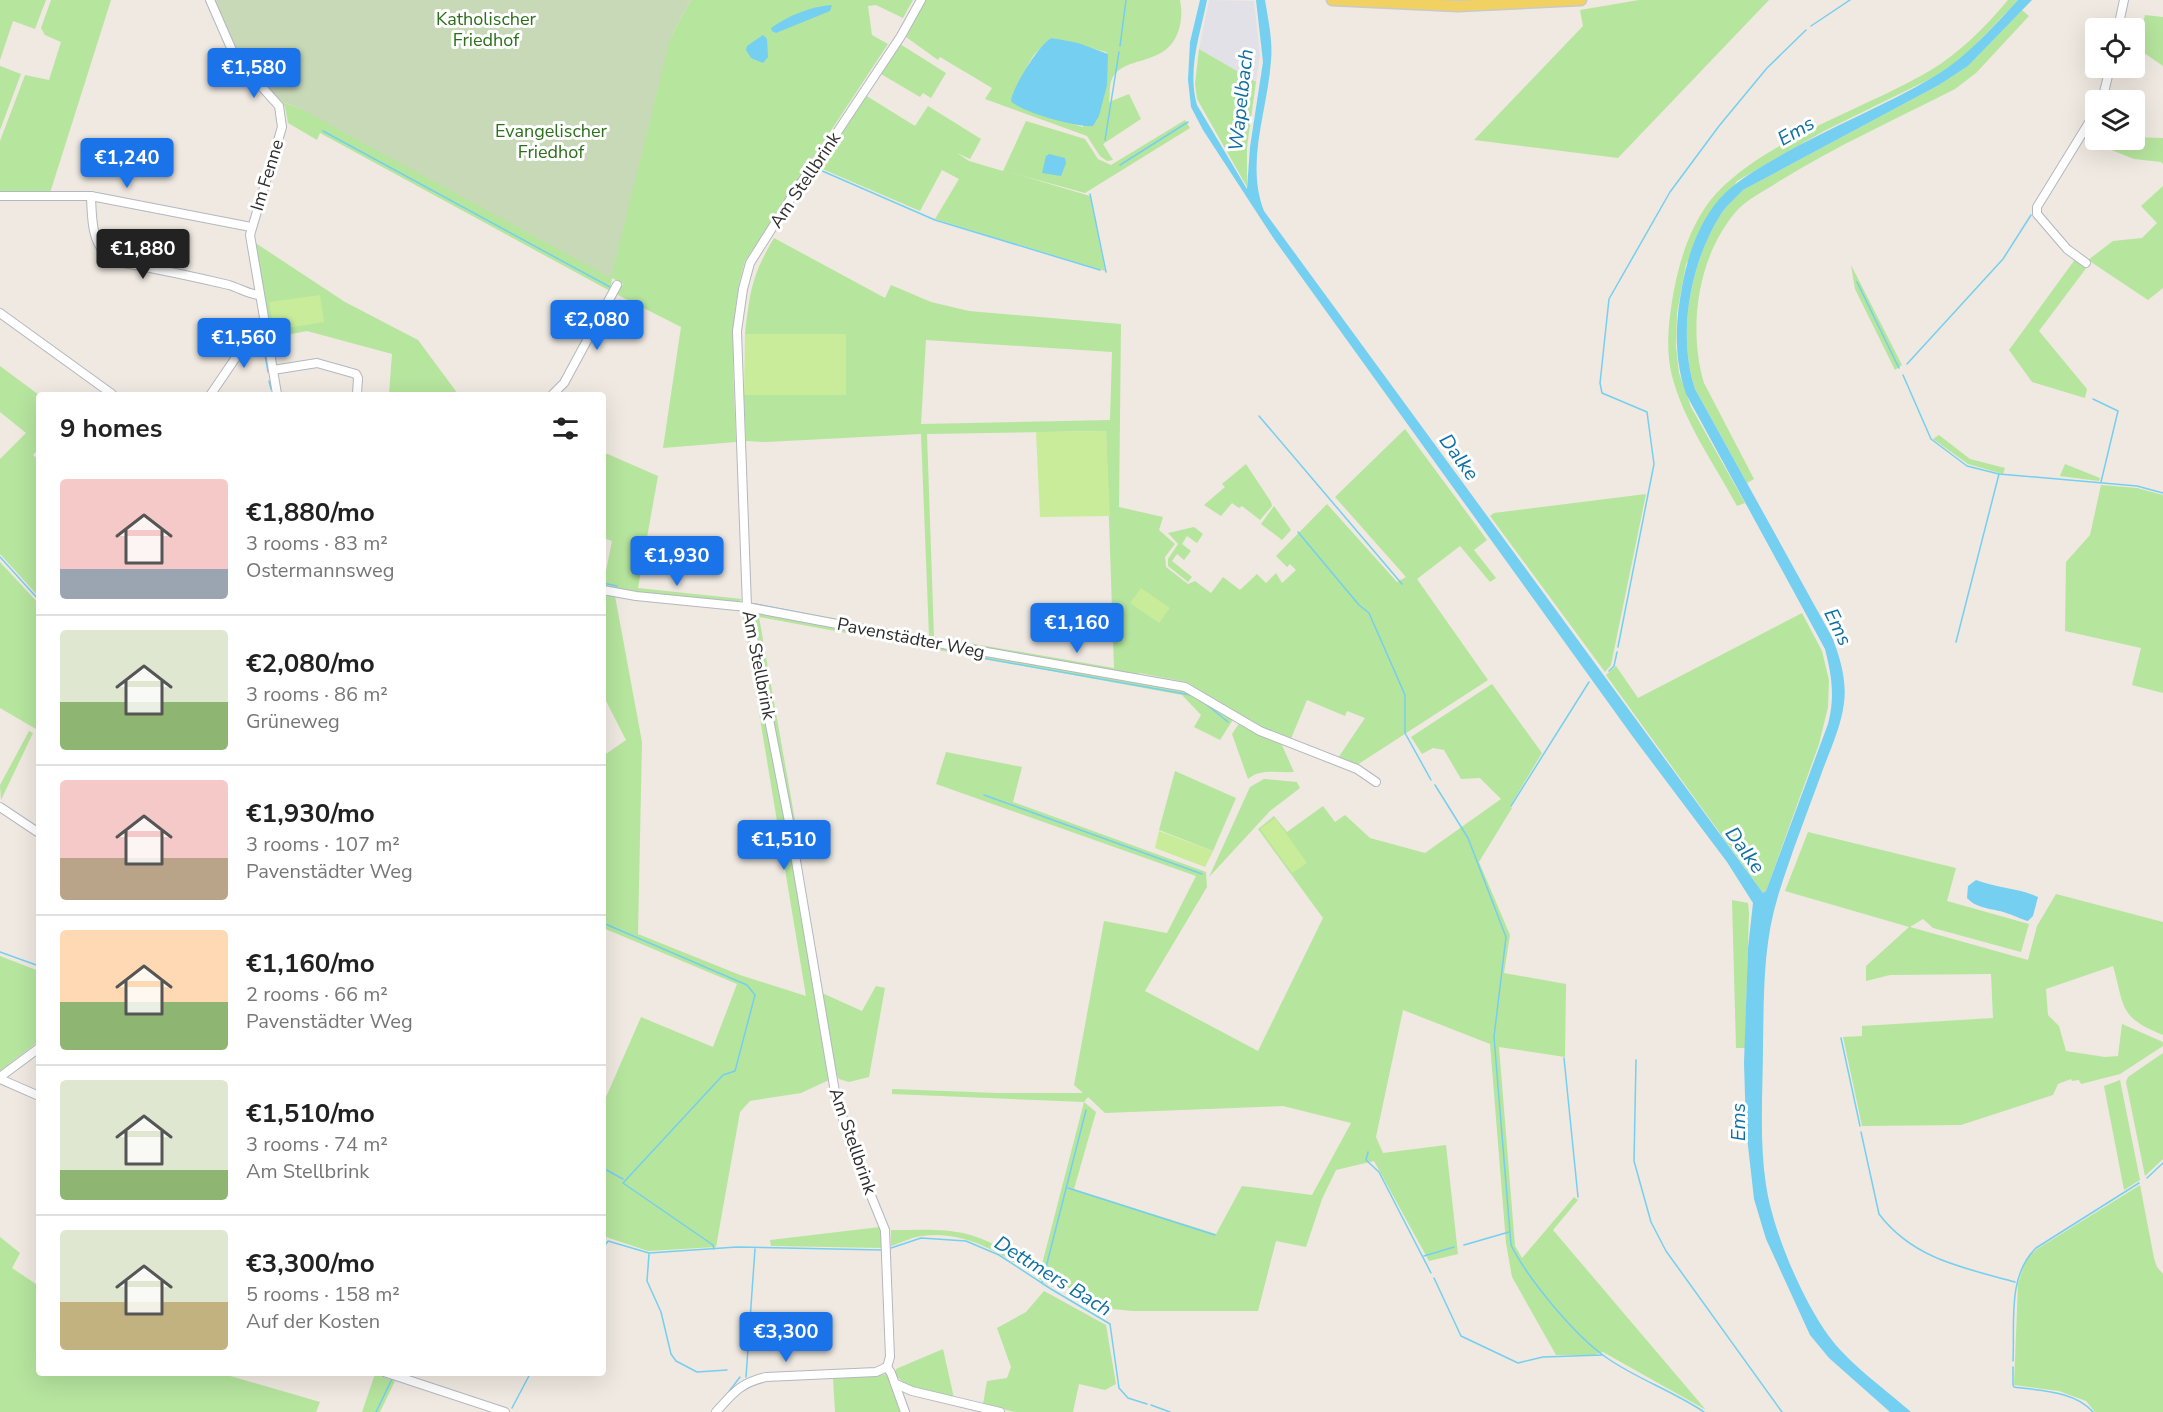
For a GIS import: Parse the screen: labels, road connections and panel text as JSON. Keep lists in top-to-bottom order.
{
  "streets": {
    "street": ["Im Fenne", "Am Stellbrink", "Pavenstädter Weg"]
  },
  "crossings": [
    ["Am Stellbrink", "Pavenstädter Weg"]
  ],
  "water": [
    "Wapelbach",
    "Ems",
    "Dalke",
    "Dettmers Bach"
  ],
  "parks": ["Katholischer Friedhof", "Evangelischer Friedhof"],
  "page": {
    "price": [
      "€1,580",
      "€1,240",
      "€1,880",
      "€2,080",
      "€1,560",
      "€1,930",
      "€1,160",
      "€1,510",
      "€3,300"
    ],
    "heading": "9 homes",
    "list": [
      {
        "name": "€1,880/mo",
        "note": "3 rooms · 83 m² · Ostermannsweg"
      },
      {
        "name": "€2,080/mo",
        "note": "3 rooms · 86 m² · Grüneweg"
      },
      {
        "name": "€1,930/mo",
        "note": "3 rooms · 107 m² · Pavenstädter Weg"
      },
      {
        "name": "€1,160/mo",
        "note": "2 rooms · 66 m² · Pavenstädter Weg"
      },
      {
        "name": "€1,510/mo",
        "note": "3 rooms · 74 m² · Am Stellbrink"
      },
      {
        "name": "€3,300/mo",
        "note": "5 rooms · 158 m² · Auf der Kosten"
      }
    ]
  }
}
